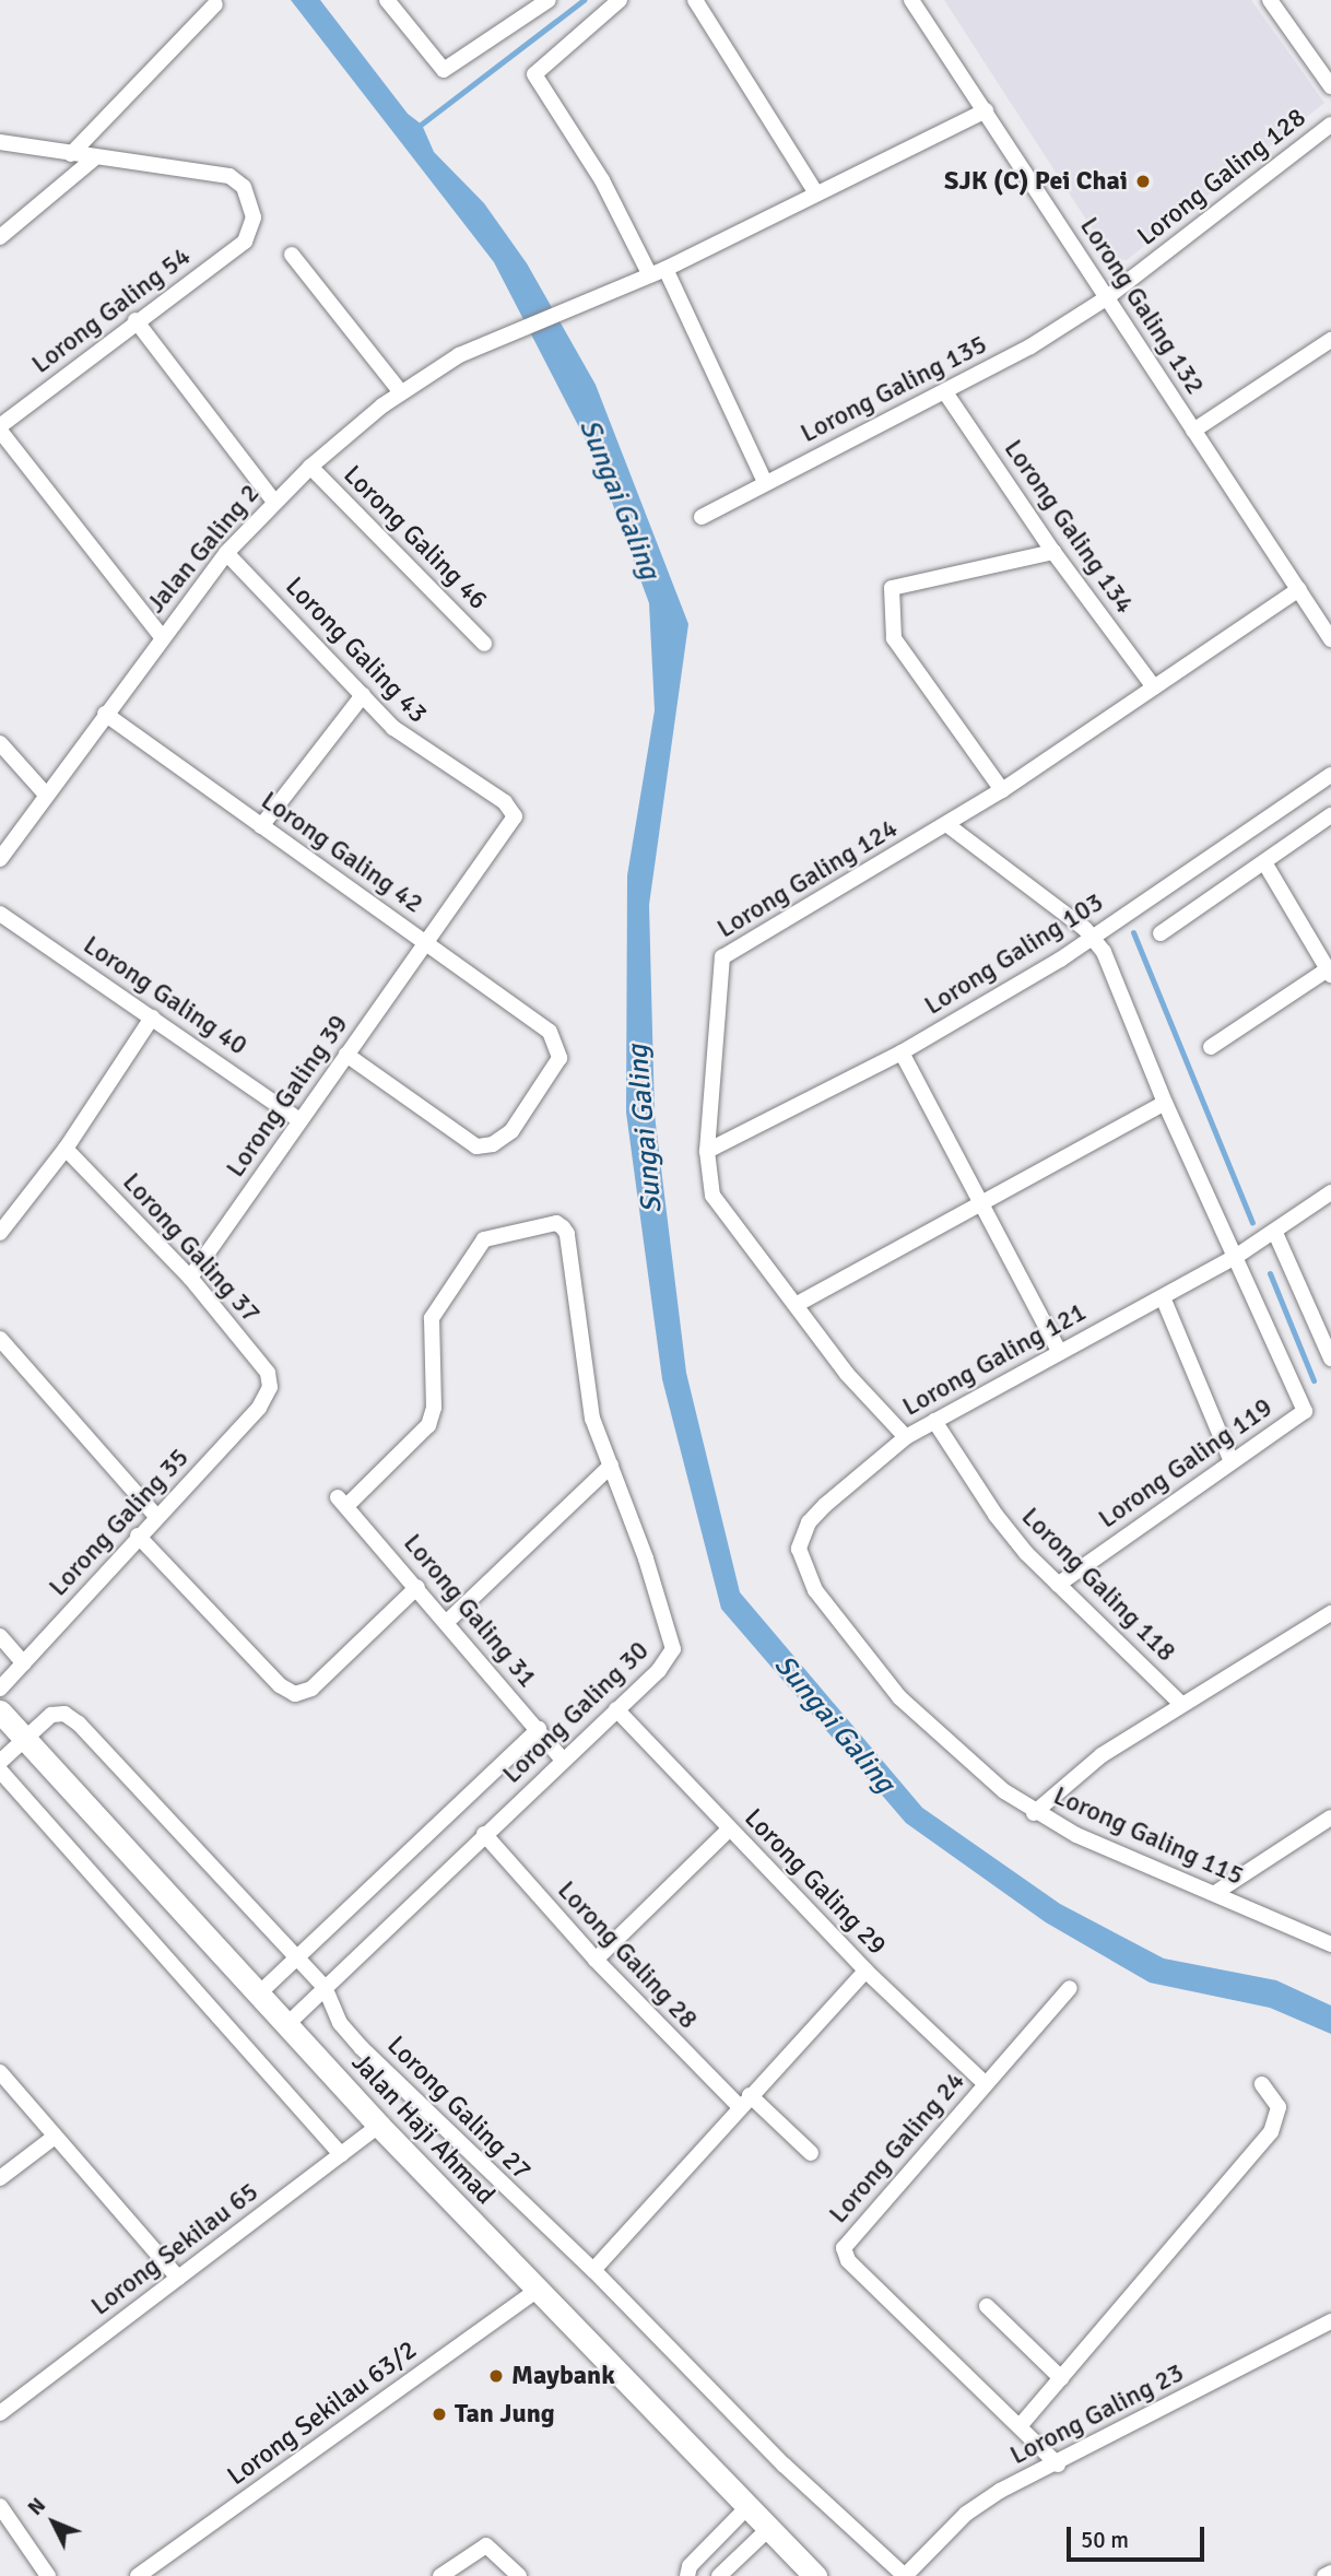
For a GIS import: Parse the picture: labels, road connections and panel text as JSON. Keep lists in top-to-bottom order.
{
  "streets": {
    "street": [
      "Lorong Galing 128",
      "Lorong Galing 132",
      "Lorong Galing 54",
      "Lorong Galing 135",
      "Lorong Galing 134",
      "Lorong Galing 46",
      "Jalan Galing 2",
      "Lorong Galing 43",
      "Lorong Galing 42",
      "Lorong Galing 124",
      "Lorong Galing 103",
      "Lorong Galing 40",
      "Lorong Galing 39",
      "Lorong Galing 37",
      "Lorong Galing 121",
      "Lorong Galing 119",
      "Lorong Galing 35",
      "Lorong Galing 118",
      "Lorong Galing 31",
      "Lorong Galing 30",
      "Lorong Galing 115",
      "Lorong Galing 29",
      "Lorong Galing 28",
      "Lorong Galing 27",
      "Jalan Haji Ahmad",
      "Lorong Galing 24",
      "Lorong Sekilau 65",
      "Lorong Sekilau 63/2",
      "Lorong Galing 23"
    ]
  },
  "crossings": [
    ["Lorong Galing 128", "Lorong Galing 132"],
    ["Lorong Galing 128", "Lorong Galing 135"],
    ["Lorong Galing 132", "Lorong Galing 135"],
    ["Lorong Galing 132", "Jalan Galing 2"],
    ["Lorong Galing 132", "Lorong Galing 124"],
    ["Lorong Galing 135", "Lorong Galing 134"],
    ["Lorong Galing 134", "Lorong Galing 124"],
    ["Lorong Galing 46", "Jalan Galing 2"],
    ["Jalan Galing 2", "Lorong Galing 43"],
    ["Jalan Galing 2", "Lorong Galing 42"],
    ["Lorong Galing 43", "Lorong Galing 42"],
    ["Lorong Galing 43", "Lorong Galing 39"],
    ["Lorong Galing 42", "Lorong Galing 39"],
    ["Lorong Galing 124", "Lorong Galing 103"],
    ["Lorong Galing 124", "Lorong Galing 121"],
    ["Lorong Galing 40", "Lorong Galing 39"],
    ["Lorong Galing 39", "Lorong Galing 37"],
    ["Lorong Galing 37", "Lorong Galing 35"],
    ["Lorong Galing 121", "Lorong Galing 119"],
    ["Lorong Galing 121", "Lorong Galing 118"],
    ["Lorong Galing 121", "Lorong Galing 115"],
    ["Lorong Galing 119", "Lorong Galing 118"],
    ["Lorong Galing 31", "Lorong Galing 30"],
    ["Lorong Galing 30", "Lorong Galing 29"],
    ["Lorong Galing 30", "Lorong Galing 28"],
    ["Lorong Galing 30", "Lorong Galing 27"],
    ["Lorong Galing 30", "Jalan Haji Ahmad"],
    ["Lorong Galing 29", "Lorong Galing 24"],
    ["Lorong Galing 27", "Jalan Haji Ahmad"],
    ["Jalan Haji Ahmad", "Lorong Sekilau 65"],
    ["Jalan Haji Ahmad", "Lorong Sekilau 63/2"],
    ["Lorong Galing 24", "Lorong Galing 23"]
  ],
  "water": ["Sungai Galing"],
  "places": ["SJK (C) Pei Chai", "Maybank", "Tan Jung"],
  "scale_bar": "50 m",
  "north": "top left"
}
